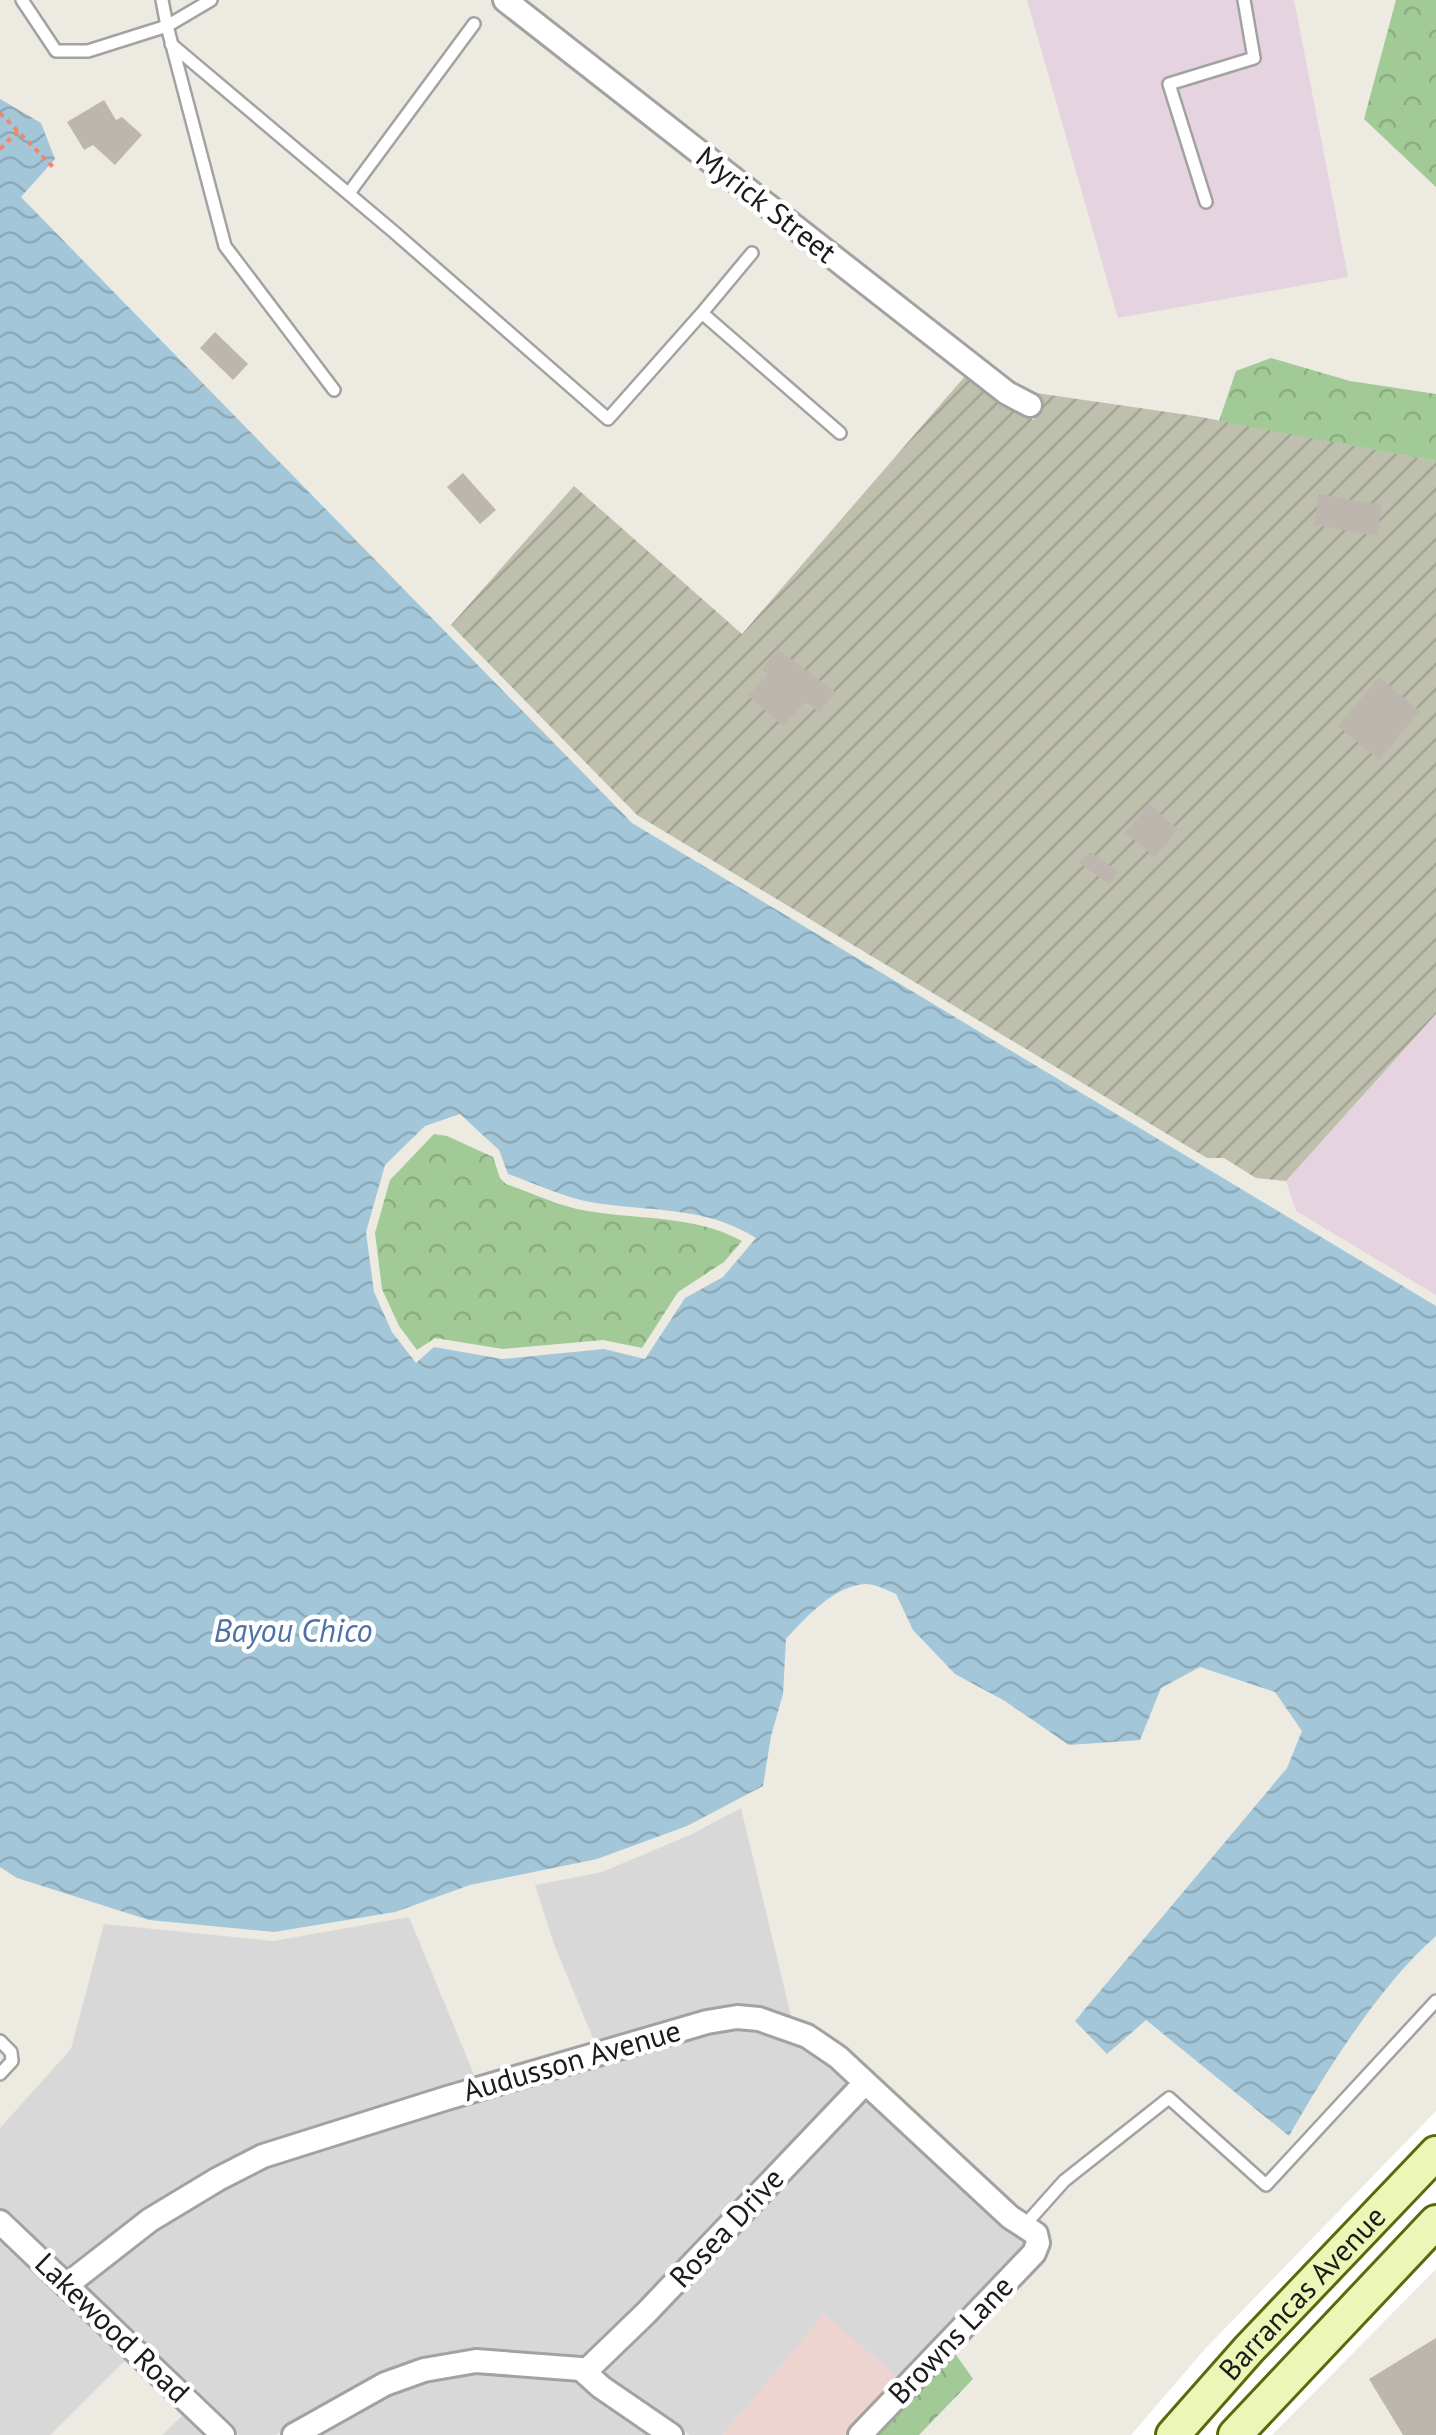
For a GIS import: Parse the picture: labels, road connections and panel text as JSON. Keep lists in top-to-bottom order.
{
  "streets": {
    "main road": ["Barrancas Avenue"],
    "street": [
      "Myrick Street",
      "Audusson Avenue",
      "Rosea Drive",
      "Lakewood Road",
      "Browns Lane"
    ]
  },
  "crossings": [
    ["Audusson Avenue", "Rosea Drive"],
    ["Audusson Avenue", "Lakewood Road"],
    ["Audusson Avenue", "Browns Lane"]
  ],
  "water": ["Bayou Chico"]
}
